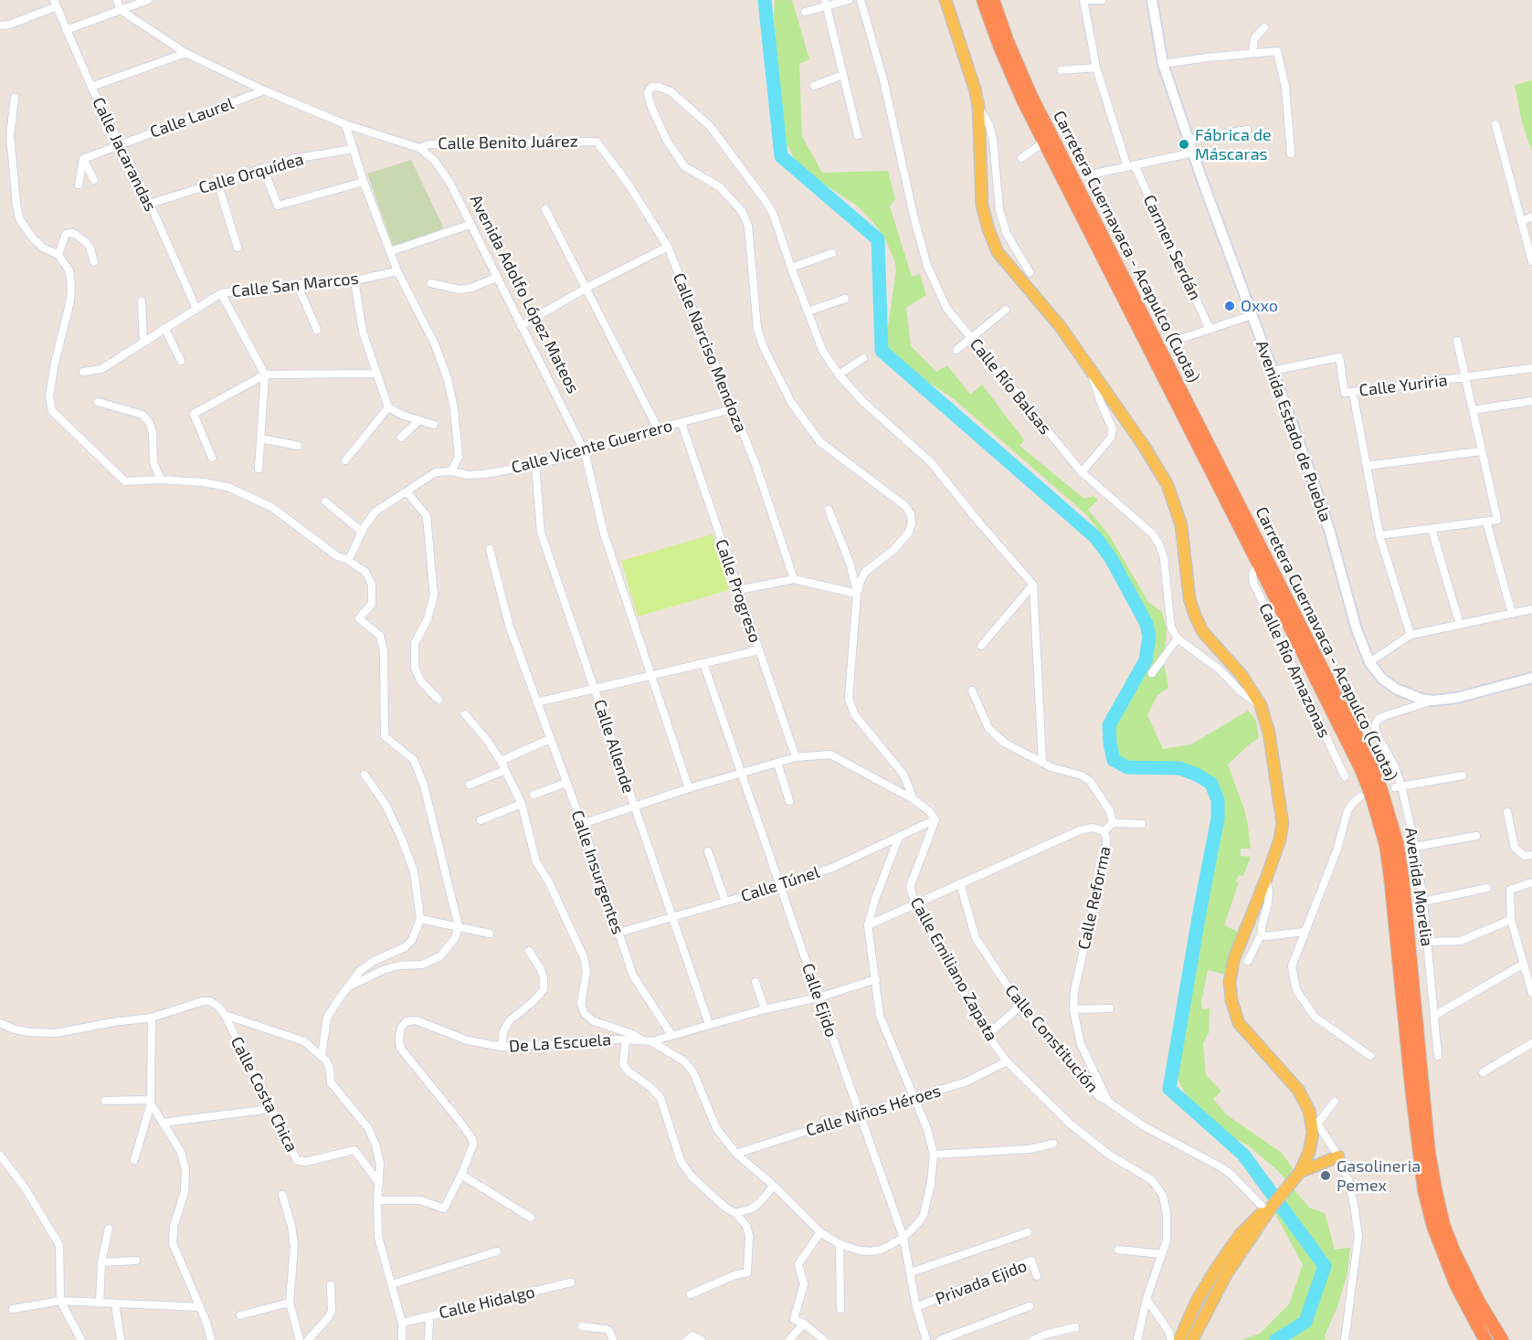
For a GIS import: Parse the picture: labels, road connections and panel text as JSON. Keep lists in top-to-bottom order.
{
  "streets": {
    "highway": ["Carretera Cuernavaca - Acapulco (Cuota)"],
    "street": [
      "Calle Laurel",
      "Calle Benito Juárez",
      "Calle Jacarandas",
      "Calle Orquídea",
      "Carmen Serdán",
      "Calle San Marcos",
      "Avenida Adolfo López Mateos",
      "Calle Narciso Mendoza",
      "Calle Yuriria",
      "Calle Río Balsas",
      "Avenida Estado de Puebla",
      "Calle Vicente Guerrero",
      "Calle Progreso",
      "Calle Río Amazonas",
      "Calle Allende",
      "Calle Insurgentes",
      "Calle Túnel",
      "Avenida Morelia",
      "Calle Reforma",
      "Calle Emiliano Zapata",
      "Calle Ejido",
      "Calle Constitución",
      "De La Escuela",
      "Calle Costa Chica",
      "Calle Niños Héroes",
      "Privada Ejido",
      "Calle Hidalgo"
    ]
  },
  "crossings": [
    ["Calle Laurel", "Calle Jacarandas"],
    ["Calle Laurel", "Avenida Adolfo López Mateos"],
    ["Calle Benito Juárez", "Avenida Adolfo López Mateos"],
    ["Calle Benito Juárez", "Calle Narciso Mendoza"],
    ["Calle Jacarandas", "Calle Orquídea"],
    ["Calle Jacarandas", "Calle San Marcos"],
    ["Carretera Cuernavaca - Acapulco (Cuota)", "Calle Río Amazonas"],
    ["Avenida Adolfo López Mateos", "Calle Vicente Guerrero"],
    ["Calle Narciso Mendoza", "Calle Vicente Guerrero"],
    ["Calle Yuriria", "Avenida Estado de Puebla"],
    ["Avenida Estado de Puebla", "Avenida Morelia"],
    ["Calle Vicente Guerrero", "Calle Progreso"],
    ["Calle Vicente Guerrero", "Calle Allende"],
    ["Calle Allende", "Calle Túnel"],
    ["Calle Insurgentes", "Calle Túnel"],
    ["Calle Túnel", "Calle Emiliano Zapata"],
    ["Calle Túnel", "Calle Ejido"],
    ["Calle Reforma", "Calle Constitución"],
    ["Calle Emiliano Zapata", "Calle Niños Héroes"],
    ["Calle Ejido", "Calle Niños Héroes"],
    ["Calle Ejido", "Privada Ejido"]
  ],
  "places": ["Fábrica de Máscaras", "Oxxo", "Gasolineria Pemex"]
}
